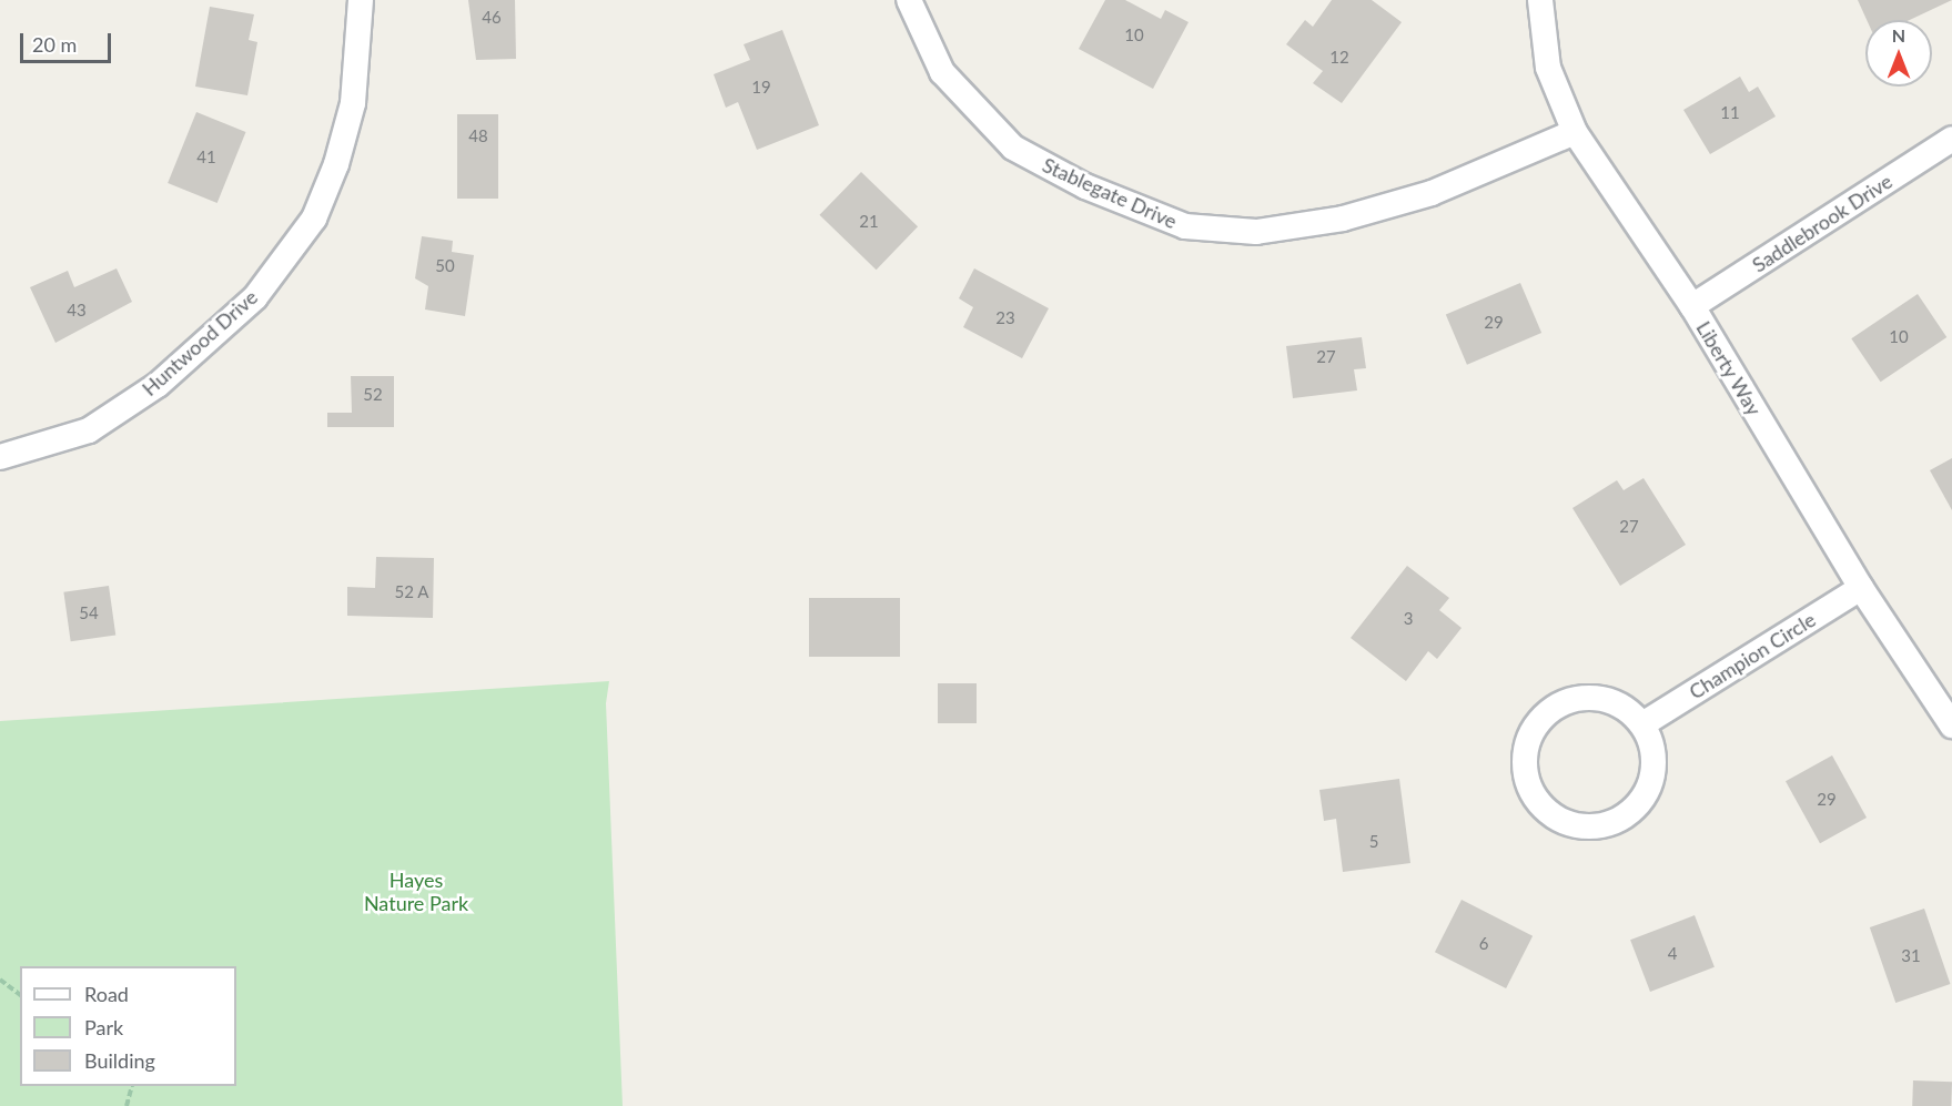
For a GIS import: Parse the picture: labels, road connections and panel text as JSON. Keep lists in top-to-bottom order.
{
  "streets": {
    "street": [
      "Stablegate Drive",
      "Saddlebrook Drive",
      "Huntwood Drive",
      "Liberty Way",
      "Champion Circle"
    ]
  },
  "crossings": [
    ["Stablegate Drive", "Liberty Way"],
    ["Saddlebrook Drive", "Liberty Way"],
    ["Liberty Way", "Champion Circle"]
  ],
  "parks": ["Hayes Nature Park"],
  "house_numbers": [
    "46",
    "10",
    "12",
    "19",
    "11",
    "48",
    "41",
    "21",
    "50",
    "43",
    "23",
    "29",
    "10",
    "27",
    "52",
    "27",
    "52 A",
    "54",
    "3",
    "29",
    "5",
    "6",
    "4",
    "31"
  ],
  "legend": ["Road", "Park", "Building"],
  "scale_bar": "20 m",
  "north": "top"
}
